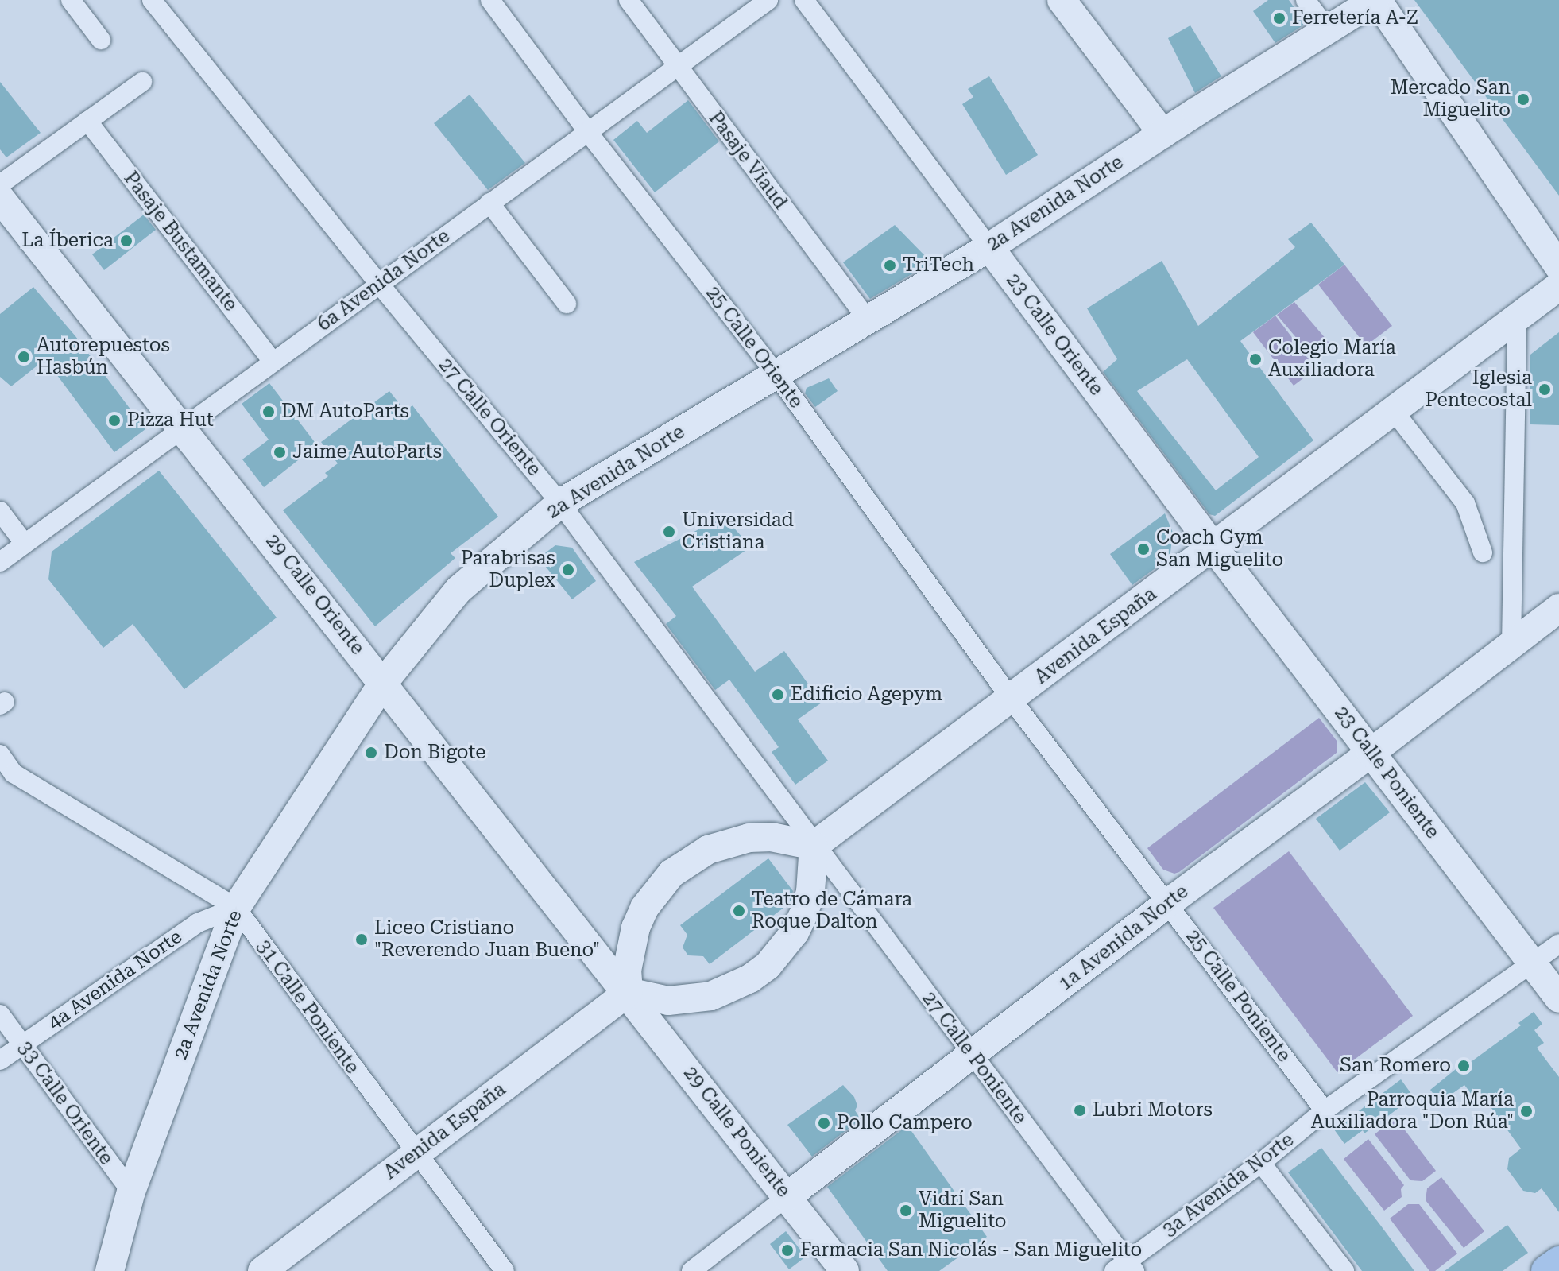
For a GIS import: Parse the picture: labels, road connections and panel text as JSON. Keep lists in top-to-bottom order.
{
  "streets": {
    "main road": [
      "2a Avenida Norte",
      "23 Calle Oriente",
      "29 Calle Oriente",
      "Avenida España",
      "23 Calle Poniente",
      "1a Avenida Norte",
      "29 Calle Poniente"
    ],
    "street": [
      "Pasaje Viaud",
      "Pasaje Bustamante",
      "6a Avenida Norte",
      "25 Calle Oriente",
      "27 Calle Oriente",
      "4a Avenida Norte",
      "25 Calle Poniente",
      "31 Calle Poniente",
      "27 Calle Poniente",
      "33 Calle Oriente",
      "3a Avenida Norte"
    ]
  },
  "crossings": [
    ["Pasaje Viaud", "2a Avenida Norte"],
    ["Pasaje Viaud", "6a Avenida Norte"],
    ["2a Avenida Norte", "23 Calle Oriente"],
    ["2a Avenida Norte", "25 Calle Oriente"],
    ["2a Avenida Norte", "27 Calle Oriente"],
    ["2a Avenida Norte", "29 Calle Oriente"],
    ["2a Avenida Norte", "4a Avenida Norte"],
    ["2a Avenida Norte", "31 Calle Poniente"],
    ["2a Avenida Norte", "33 Calle Oriente"],
    ["Pasaje Bustamante", "6a Avenida Norte"],
    ["6a Avenida Norte", "25 Calle Oriente"],
    ["6a Avenida Norte", "27 Calle Oriente"],
    ["6a Avenida Norte", "29 Calle Oriente"],
    ["23 Calle Oriente", "Avenida España"],
    ["23 Calle Oriente", "23 Calle Poniente"],
    ["25 Calle Oriente", "Avenida España"],
    ["25 Calle Oriente", "25 Calle Poniente"],
    ["27 Calle Oriente", "Avenida España"],
    ["27 Calle Oriente", "27 Calle Poniente"],
    ["29 Calle Oriente", "Avenida España"],
    ["29 Calle Oriente", "29 Calle Poniente"],
    ["Avenida España", "23 Calle Poniente"],
    ["Avenida España", "25 Calle Poniente"],
    ["Avenida España", "31 Calle Poniente"],
    ["Avenida España", "27 Calle Poniente"],
    ["Avenida España", "29 Calle Poniente"],
    ["23 Calle Poniente", "1a Avenida Norte"],
    ["23 Calle Poniente", "3a Avenida Norte"],
    ["1a Avenida Norte", "25 Calle Poniente"],
    ["1a Avenida Norte", "27 Calle Poniente"],
    ["1a Avenida Norte", "29 Calle Poniente"],
    ["4a Avenida Norte", "31 Calle Poniente"],
    ["4a Avenida Norte", "33 Calle Oriente"],
    ["25 Calle Poniente", "3a Avenida Norte"],
    ["27 Calle Poniente", "3a Avenida Norte"]
  ],
  "places": [
    "Ferretería A-Z",
    "Mercado San Miguelito",
    "La Íberica",
    "TriTech",
    "Autorepuestos Hasbún",
    "Colegio María Auxiliadora",
    "Iglesia Pentecostal",
    "DM AutoParts",
    "Pizza Hut",
    "Jaime AutoParts",
    "Universidad Cristiana",
    "Coach Gym San Miguelito",
    "Parabrisas Duplex",
    "Edificio Agepym",
    "Don Bigote",
    "Teatro de Cámara Roque Dalton",
    "Liceo Cristiano \"Reverendo Juan Bueno\"",
    "San Romero",
    "Lubri Motors",
    "Parroquia María Auxiliadora \"Don Rúa\"",
    "Pollo Campero",
    "Vidrí San Miguelito",
    "Farmacia San Nicolás - San Miguelito"
  ]
}
